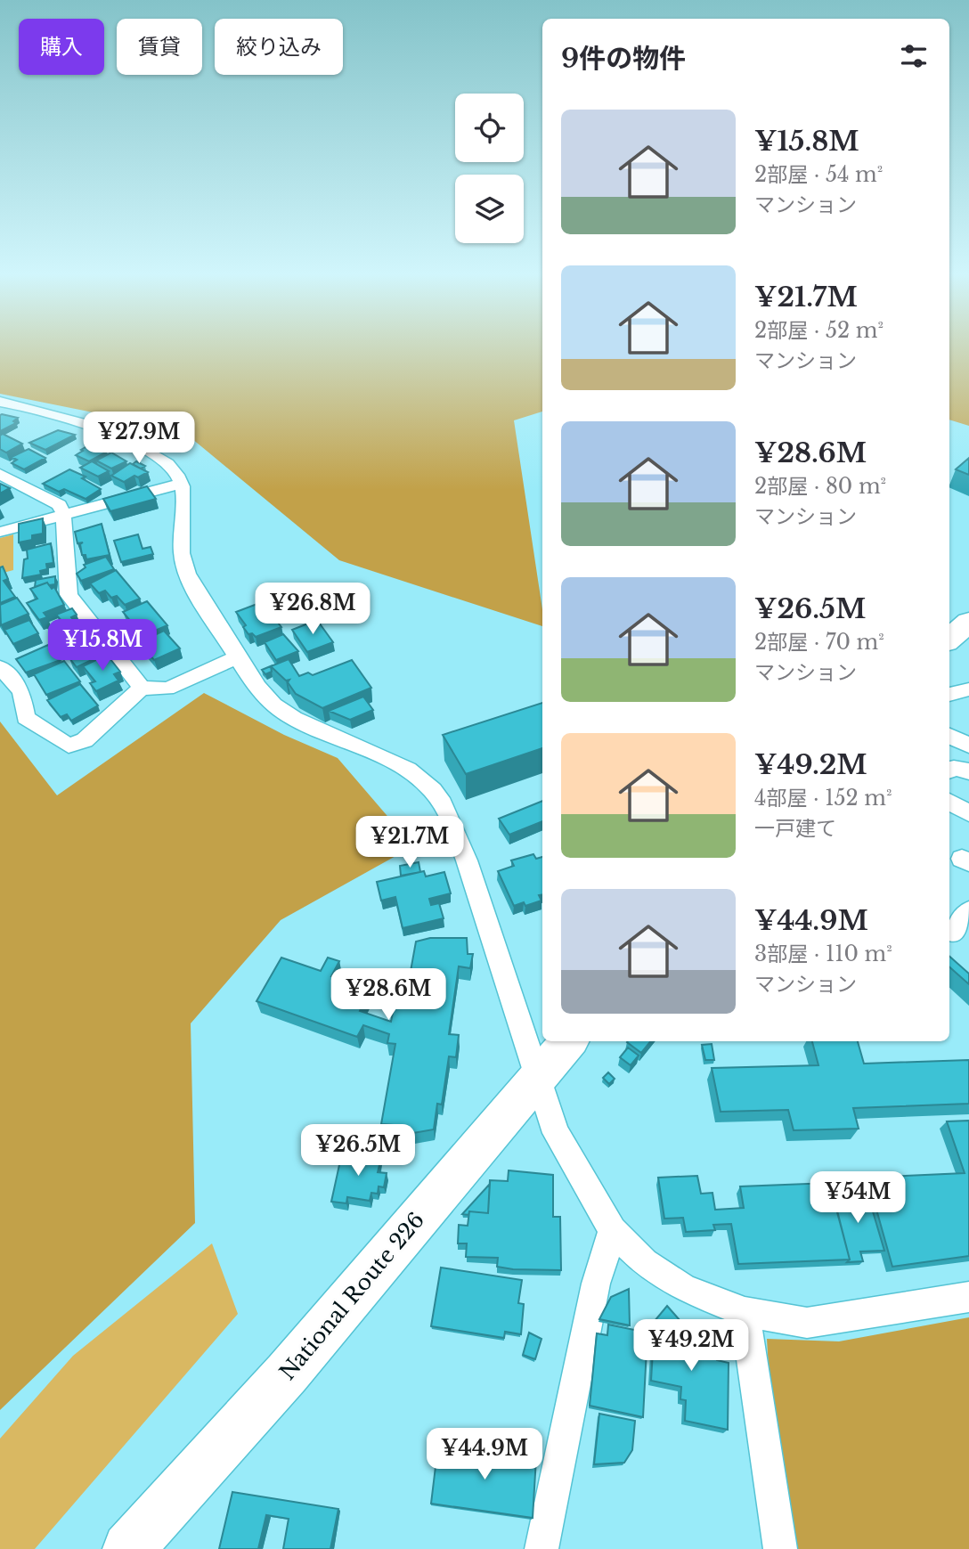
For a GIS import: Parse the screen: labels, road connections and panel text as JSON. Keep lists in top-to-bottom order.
{
  "streets": {
    "highway": ["National Route 226"]
  },
  "page": {
    "chip": ["購入", "賃貸", "絞り込み"],
    "heading": "9件の物件",
    "list": [
      {
        "name": "¥15.8M",
        "note": "2部屋 · 54 m² · マンション"
      },
      {
        "name": "¥21.7M",
        "note": "2部屋 · 52 m² · マンション"
      },
      {
        "name": "¥28.6M",
        "note": "2部屋 · 80 m² · マンション"
      },
      {
        "name": "¥26.5M",
        "note": "2部屋 · 70 m² · マンション"
      },
      {
        "name": "¥49.2M",
        "note": "4部屋 · 152 m² · 一戸建て"
      },
      {
        "name": "¥44.9M",
        "note": "3部屋 · 110 m² · マンション"
      }
    ],
    "price": [
      "¥27.9M",
      "¥26.8M",
      "¥15.8M",
      "¥21.7M",
      "¥28.6M",
      "¥26.5M",
      "¥54M",
      "¥49.2M",
      "¥44.9M"
    ]
  }
}
